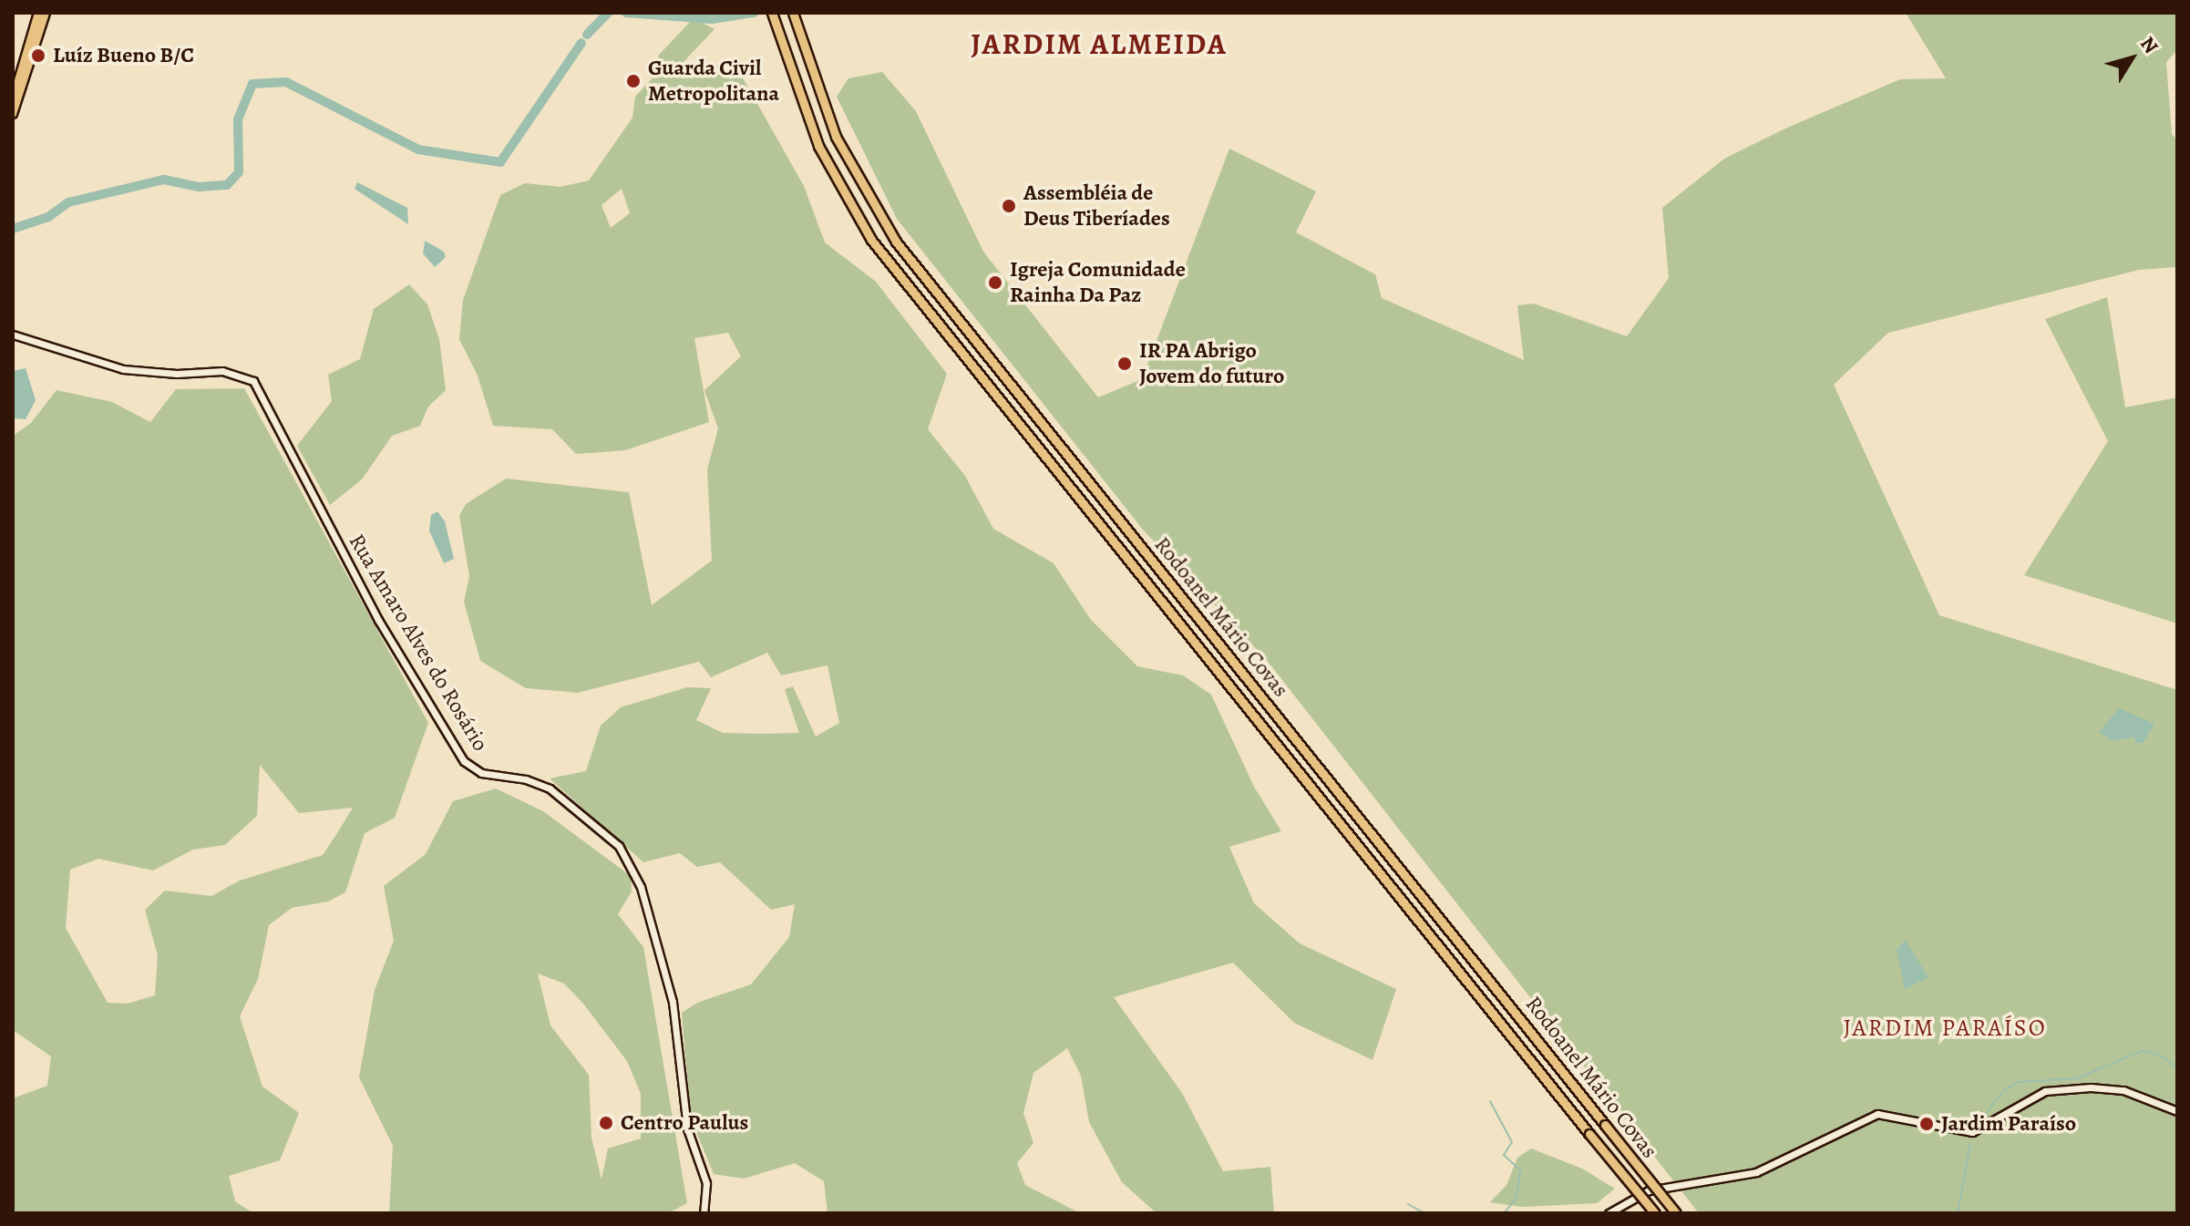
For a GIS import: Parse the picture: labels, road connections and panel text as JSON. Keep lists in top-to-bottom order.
{
  "streets": {
    "highway": ["Rodoanel Mário Covas"],
    "street": ["Rua Amaro Alves do Rosário"]
  },
  "districts": ["JARDIM ALMEIDA", "JARDIM PARAÍSO"],
  "places": [
    "Luíz Bueno B/C",
    "Guarda Civil Metropolitana",
    "Assembléia de Deus Tiberíades",
    "Igreja Comunidade Rainha Da Paz",
    "IR PA Abrigo Jovem do futuro",
    "Centro Paulus",
    "Jardim Paraíso"
  ],
  "north": "top right"
}
